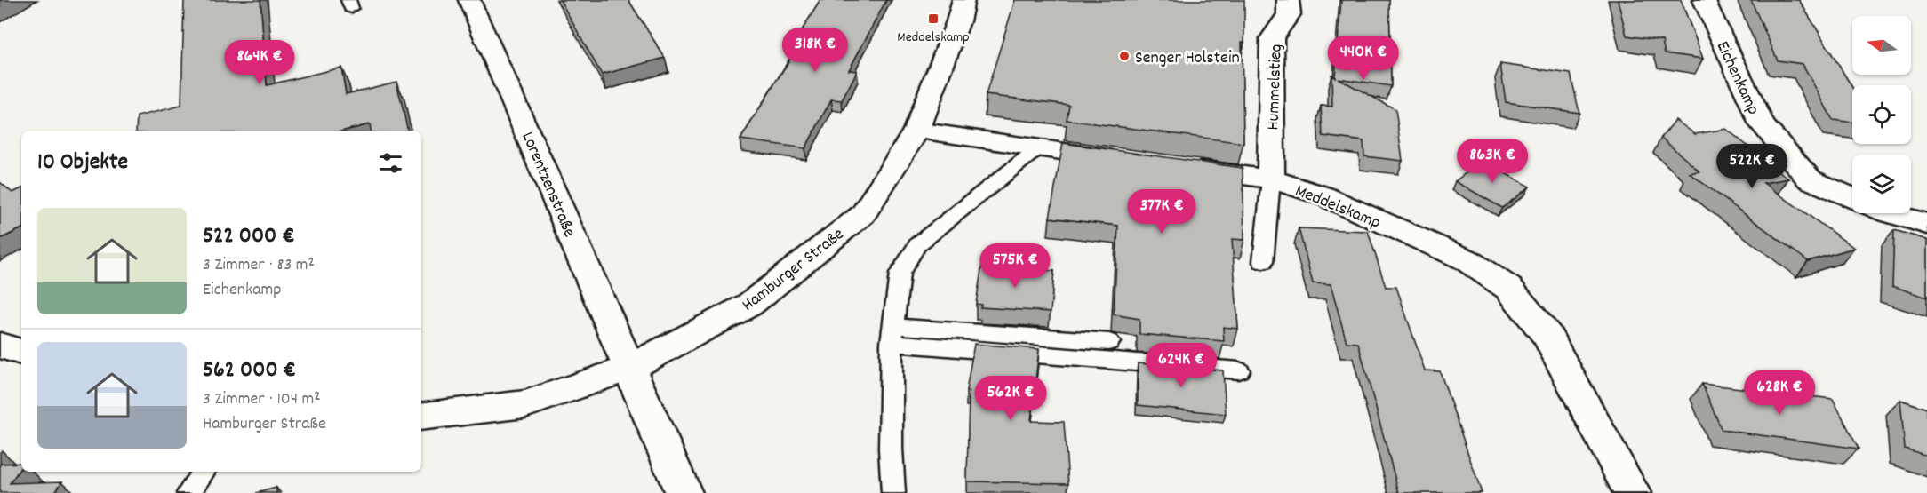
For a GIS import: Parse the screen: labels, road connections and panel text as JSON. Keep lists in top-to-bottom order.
{
  "streets": {
    "street": [
      "Eichenkamp",
      "Hummelstieg",
      "Lorentzenstraße",
      "Meddelskamp",
      "Hamburger Straße"
    ]
  },
  "crossings": [
    ["Hummelstieg", "Meddelskamp"],
    ["Lorentzenstraße", "Hamburger Straße"]
  ],
  "places": {
    "transit": ["Meddelskamp"],
    "other": ["Senger Holstein"]
  },
  "north": "left",
  "page": {
    "price": [
      "318K €",
      "440K €",
      "864K €",
      "863K €",
      "522K €",
      "377K €",
      "575K €",
      "624K €",
      "628K €",
      "562K €"
    ],
    "heading": "10 Objekte",
    "list": [
      {
        "name": "522 000 €",
        "note": "3 Zimmer · 83 m² · Eichenkamp"
      },
      {
        "name": "562 000 €",
        "note": "3 Zimmer · 104 m² · Hamburger Straße"
      }
    ]
  }
}
